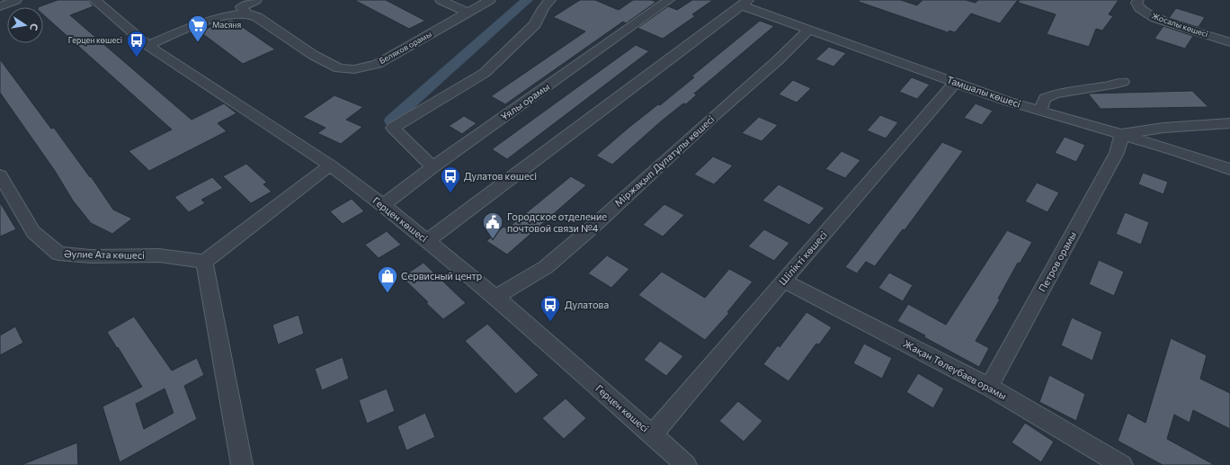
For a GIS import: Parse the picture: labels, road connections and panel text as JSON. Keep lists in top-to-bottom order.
{
  "streets": {
    "street": [
      "Жосалы көшесі",
      "Беляков орамы",
      "Тамшалы көшесі",
      "Ұялы орамы",
      "Міржақып Дулатұлы көшесі",
      "Герцен көшесі",
      "Әулие Ата көшесі",
      "Шілікті көшесі",
      "Петров орамы",
      "Жақан Төлеубаев орамы"
    ]
  },
  "crossings": [
    ["Тамшалы көшесі", "Міржақып Дулатұлы көшесі"],
    ["Тамшалы көшесі", "Шілікті көшесі"],
    ["Тамшалы көшесі", "Петров орамы"],
    ["Ұялы орамы", "Герцен көшесі"],
    ["Міржақып Дулатұлы көшесі", "Герцен көшесі"],
    ["Герцен көшесі", "Шілікті көшесі"],
    ["Шілікті көшесі", "Жақан Төлеубаев орамы"],
    ["Петров орамы", "Жақан Төлеубаев орамы"]
  ],
  "places": {
    "supermarket": ["Масяня"],
    "bus stop": ["Герцен көшесі", "Дулатов көшесі", "Дулатова"],
    "public building": ["Городское отделение почтовой связи №4"],
    "shop": ["Сервисный центр"]
  },
  "north": "right"
}
